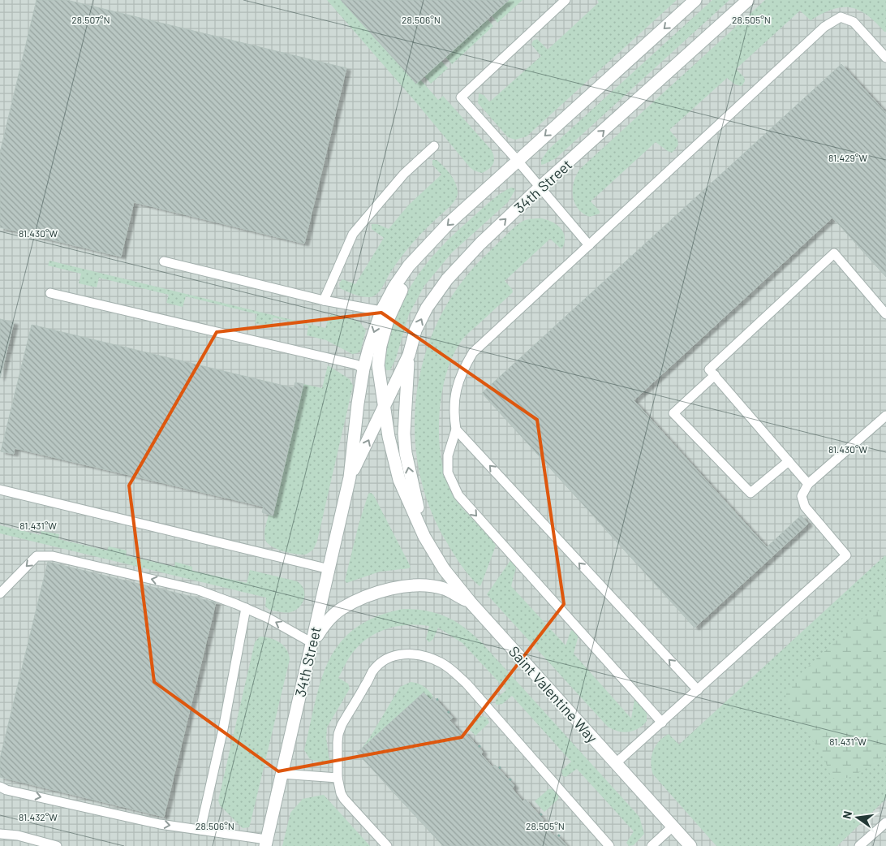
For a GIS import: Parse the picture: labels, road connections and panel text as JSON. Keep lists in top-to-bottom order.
{
  "streets": {
    "street": ["34th Street", "Saint Valentine Way"]
  },
  "crossings": [
    ["34th Street", "Saint Valentine Way"]
  ],
  "north": "left",
  "coordinates": [
    "28.507°N",
    "28.506°N",
    "28.505°N",
    "81.429°W",
    "81.430°W",
    "81.431°W",
    "81.432°W"
  ]
}
